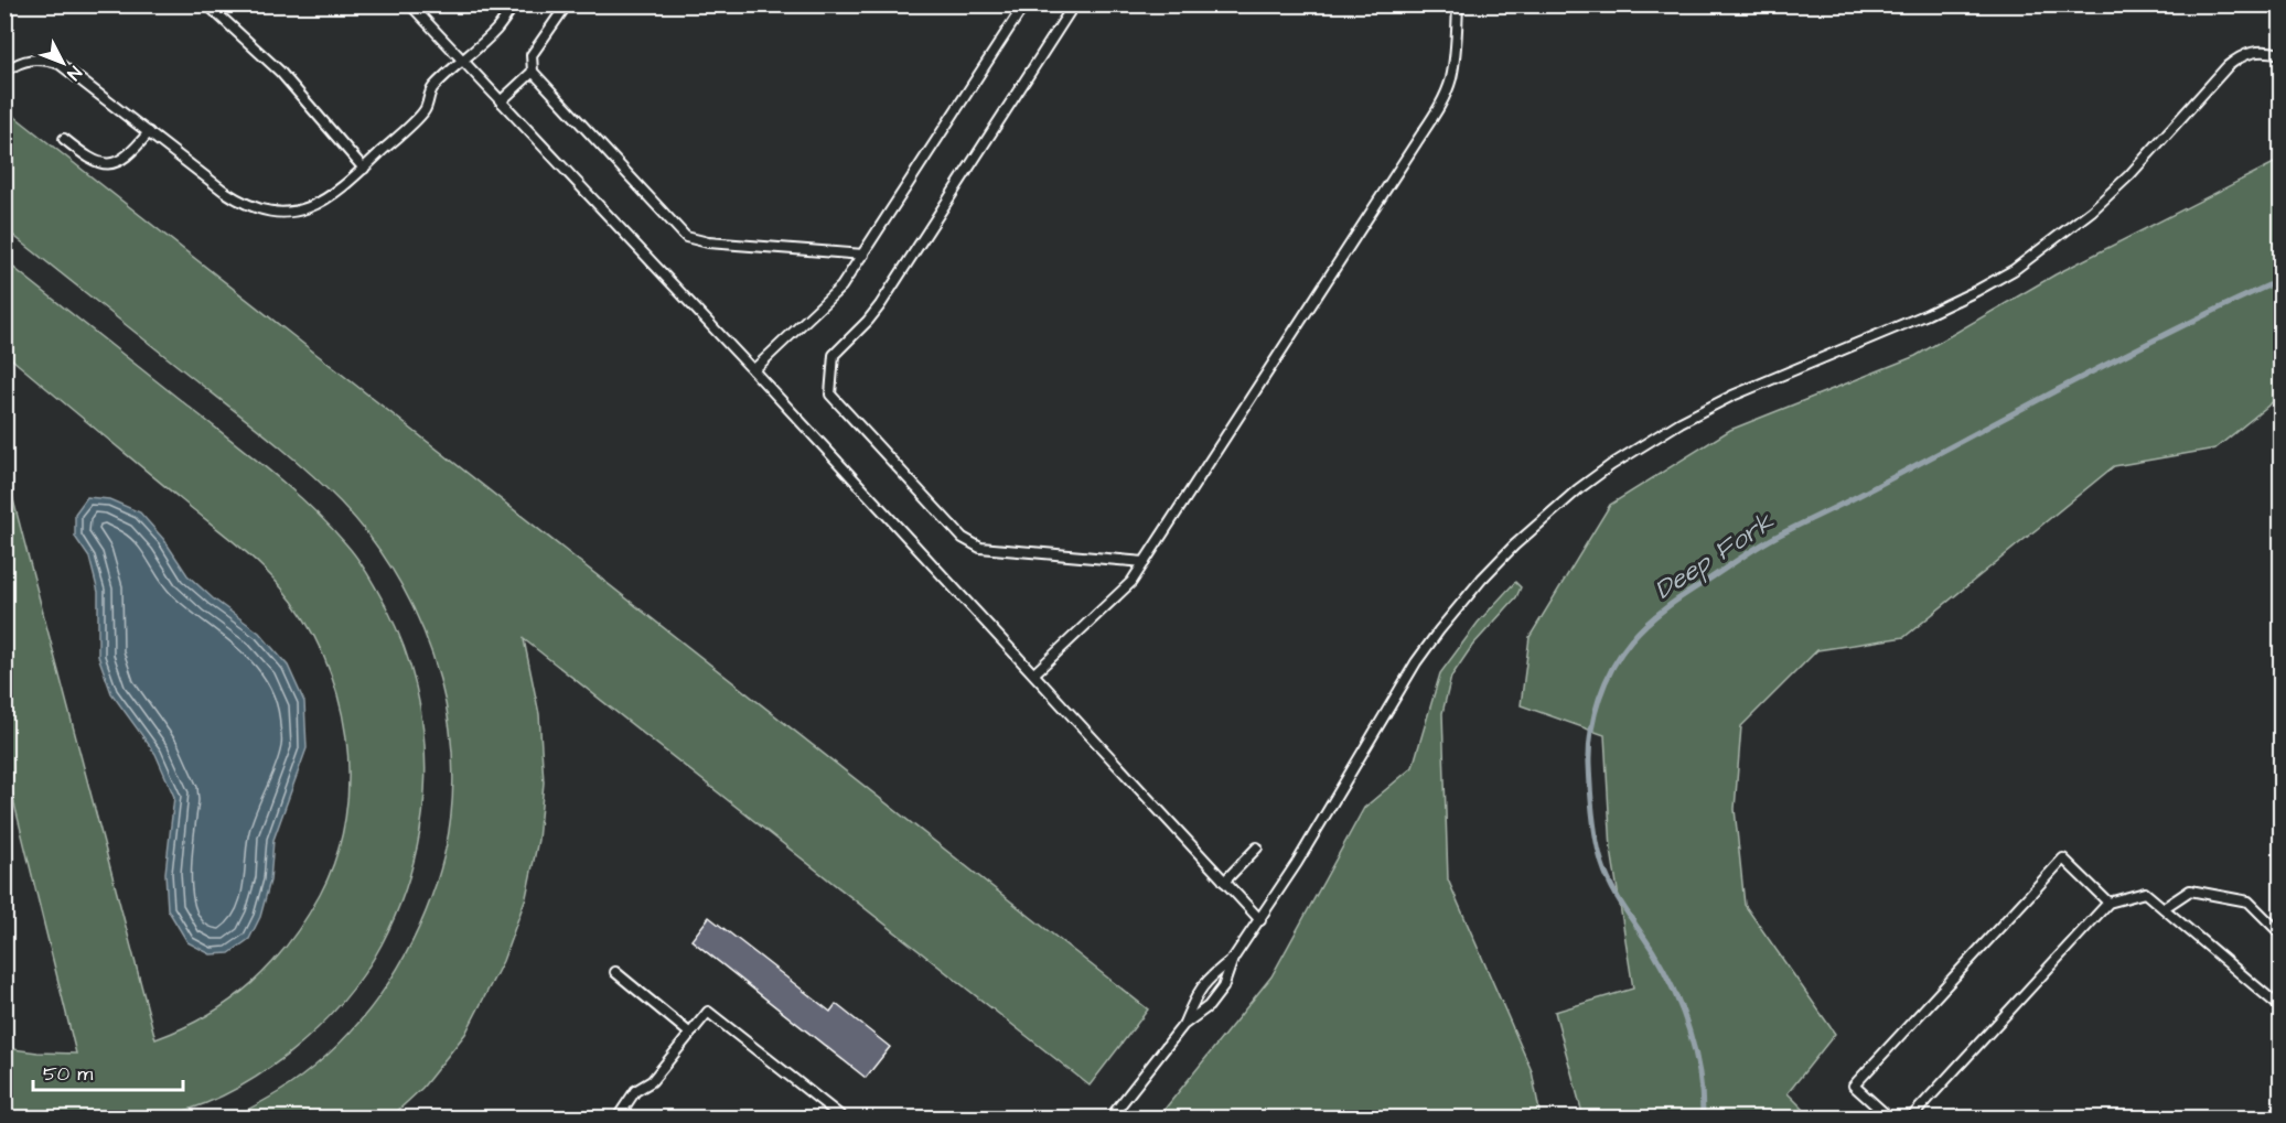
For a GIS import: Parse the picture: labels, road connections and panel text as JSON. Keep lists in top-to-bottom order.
{
  "water": ["Deep Fork"],
  "scale_bar": "50 m",
  "north": "bottom right"
}
